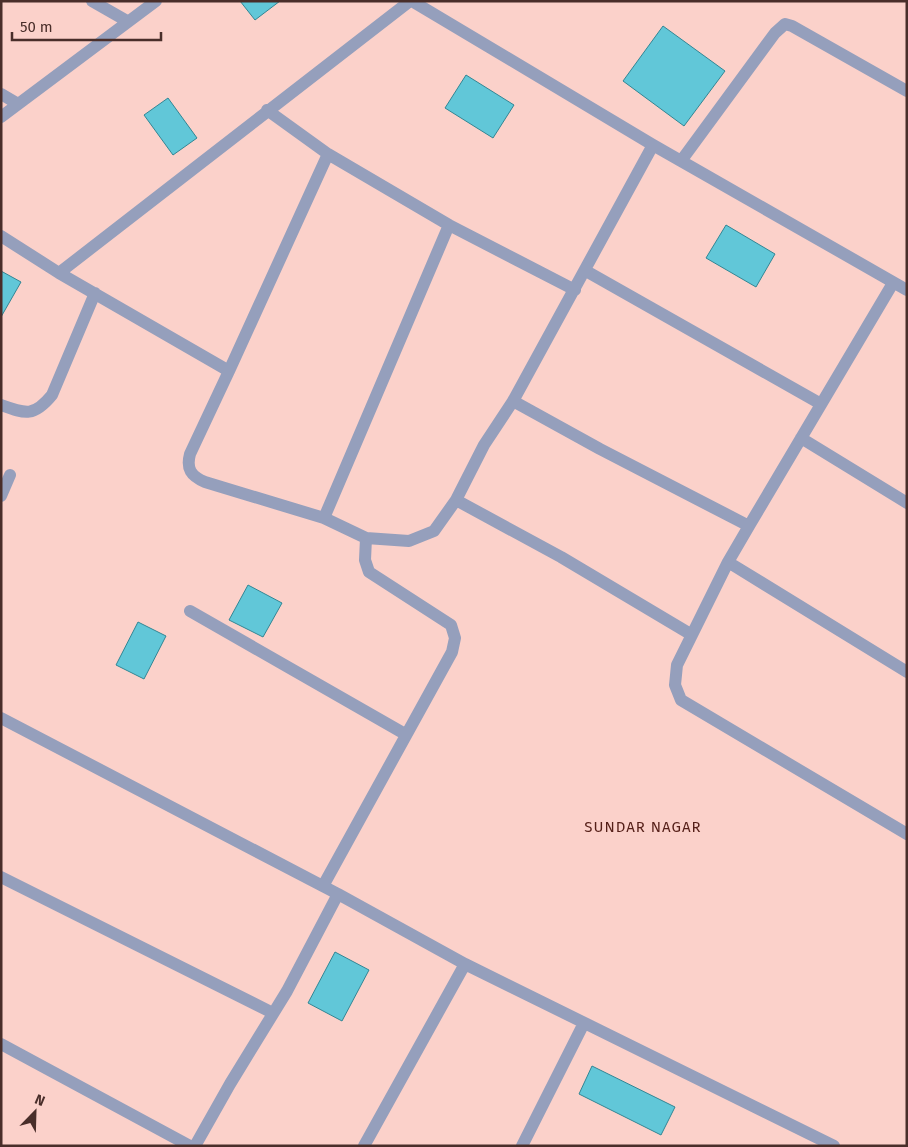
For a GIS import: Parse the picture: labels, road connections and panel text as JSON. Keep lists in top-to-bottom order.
{
  "districts": ["SUNDAR NAGAR"],
  "scale_bar": "50 m",
  "north": "top right"
}
